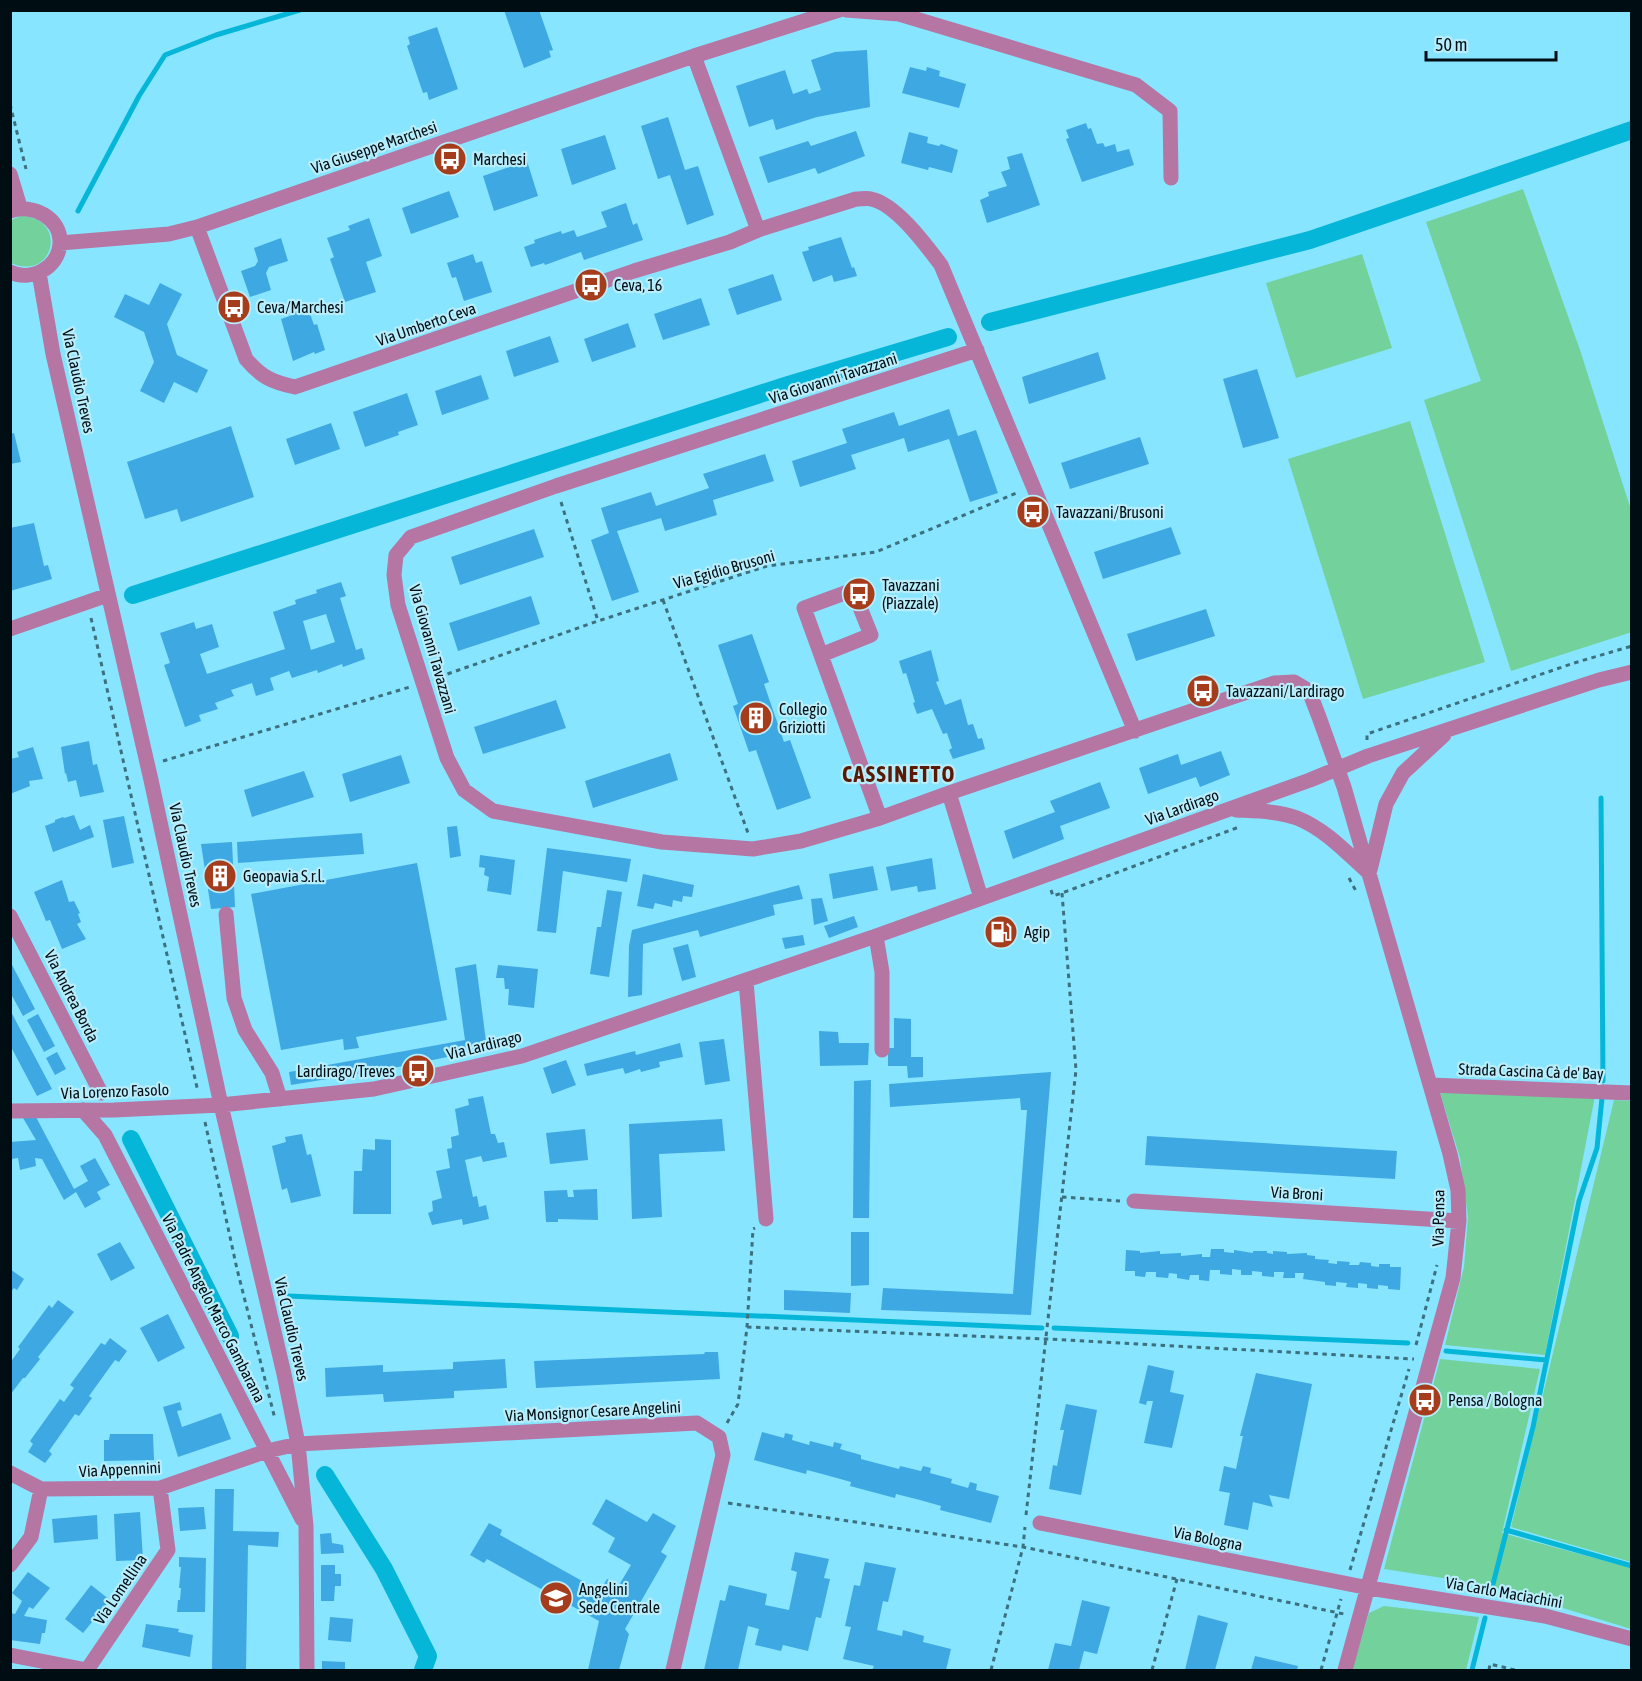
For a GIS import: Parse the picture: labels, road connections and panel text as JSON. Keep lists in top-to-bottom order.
{
  "streets": {
    "street": [
      "Via Giuseppe Marchesi",
      "Via Umberto Ceva",
      "Via Giovanni Tavazzani",
      "Via Claudio Treves",
      "Via Lardirago",
      "Via Andrea Borda",
      "Strada Cascina Cà de' Bay",
      "Via Lorenzo Fasolo",
      "Via Broni",
      "Via Pensa",
      "Via Padre Angelo Marco Gambarana",
      "Via Monsignor Cesare Angelini",
      "Via Appennini",
      "Via Bologna",
      "Via Lomellina",
      "Via Carlo Maciachini"
    ],
    "path": ["Via Egidio Brusoni"]
  },
  "crossings": [
    ["Via Giuseppe Marchesi", "Via Umberto Ceva"],
    ["Via Giovanni Tavazzani", "Via Egidio Brusoni"],
    ["Via Giovanni Tavazzani", "Via Lardirago"],
    ["Via Giovanni Tavazzani", "Via Pensa"],
    ["Via Claudio Treves", "Via Egidio Brusoni"],
    ["Via Claudio Treves", "Via Lardirago"],
    ["Via Claudio Treves", "Via Lorenzo Fasolo"],
    ["Via Claudio Treves", "Via Padre Angelo Marco Gambarana"],
    ["Via Claudio Treves", "Via Monsignor Cesare Angelini"],
    ["Via Lardirago", "Via Lorenzo Fasolo"],
    ["Via Lardirago", "Via Pensa"],
    ["Strada Cascina Cà de' Bay", "Via Pensa"],
    ["Via Lorenzo Fasolo", "Via Padre Angelo Marco Gambarana"],
    ["Via Broni", "Via Pensa"],
    ["Via Pensa", "Via Bologna"],
    ["Via Pensa", "Via Carlo Maciachini"],
    ["Via Padre Angelo Marco Gambarana", "Via Monsignor Cesare Angelini"],
    ["Via Padre Angelo Marco Gambarana", "Via Appennini"],
    ["Via Monsignor Cesare Angelini", "Via Appennini"],
    ["Via Appennini", "Via Lomellina"],
    ["Via Bologna", "Via Carlo Maciachini"]
  ],
  "districts": ["CASSINETTO"],
  "places": {
    "bus stop": [
      "Marchesi",
      "Ceva, 16",
      "Ceva/Marchesi",
      "Tavazzani/Brusoni",
      "Tavazzani (Piazzale)",
      "Tavazzani/Lardirago",
      "Lardirago/Treves",
      "Pensa / Bologna"
    ],
    "building": ["Collegio Griziotti", "Geopavia S.r.l."],
    "fuel station": ["Agip"],
    "school or university": ["Angelini Sede Centrale"]
  },
  "scale_bar": "50 m"
}
